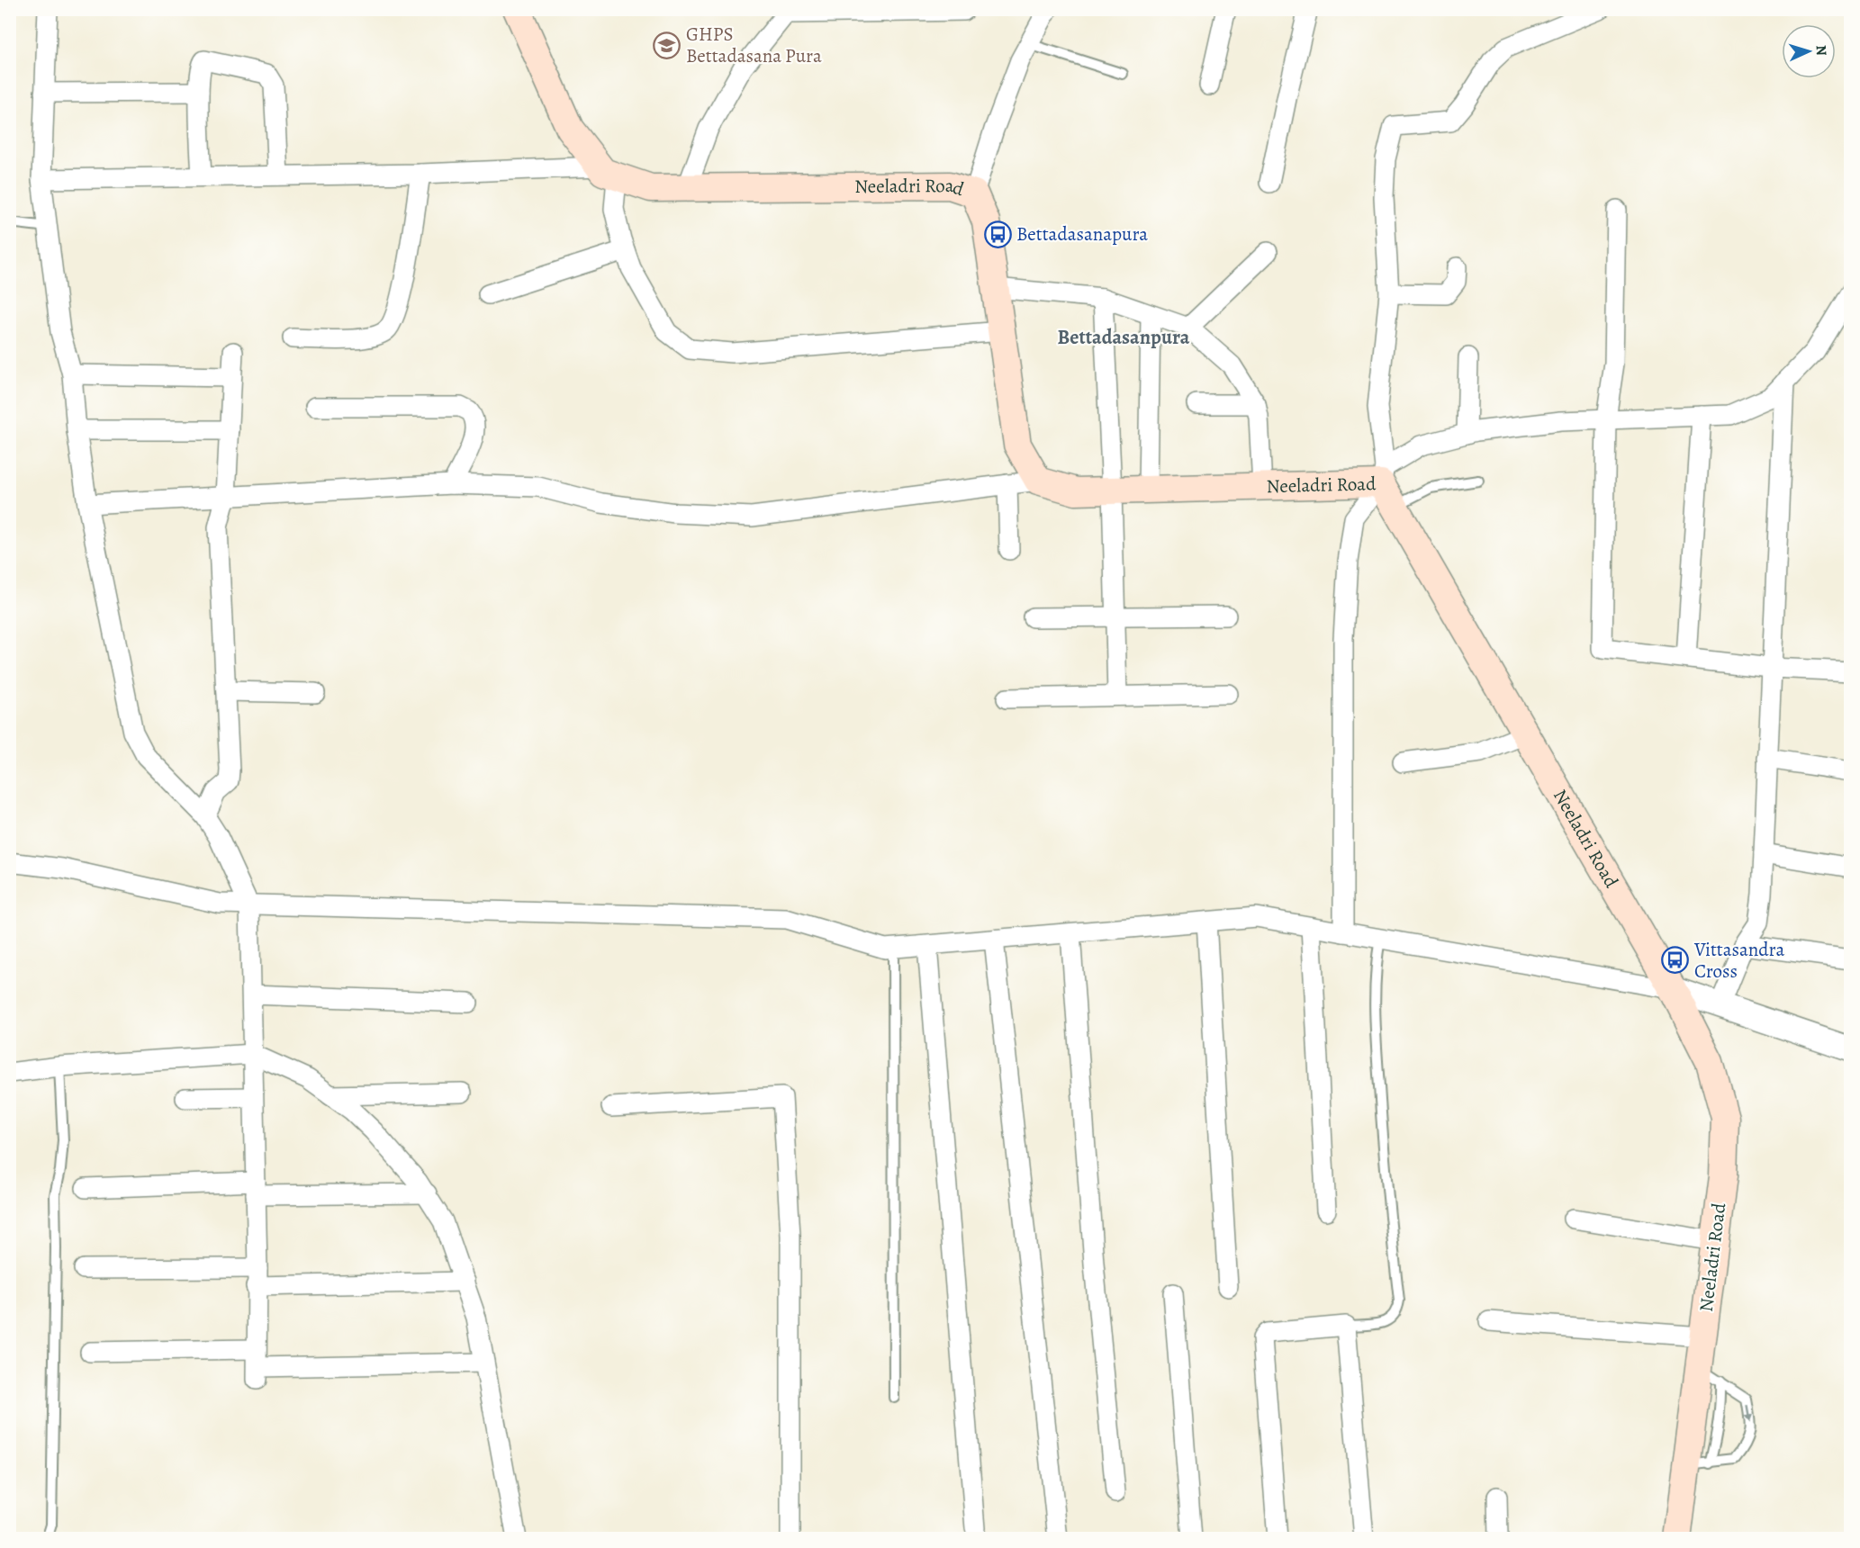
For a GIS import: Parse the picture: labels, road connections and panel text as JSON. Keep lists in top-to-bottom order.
{
  "streets": {
    "main road": ["Neeladri Road"]
  },
  "districts": ["Bettadasanpura"],
  "places": {
    "school or university": ["GHPS Bettadasana Pura"],
    "bus stop": ["Bettadasanapura", "Vittasandra Cross"]
  },
  "north": "right"
}
